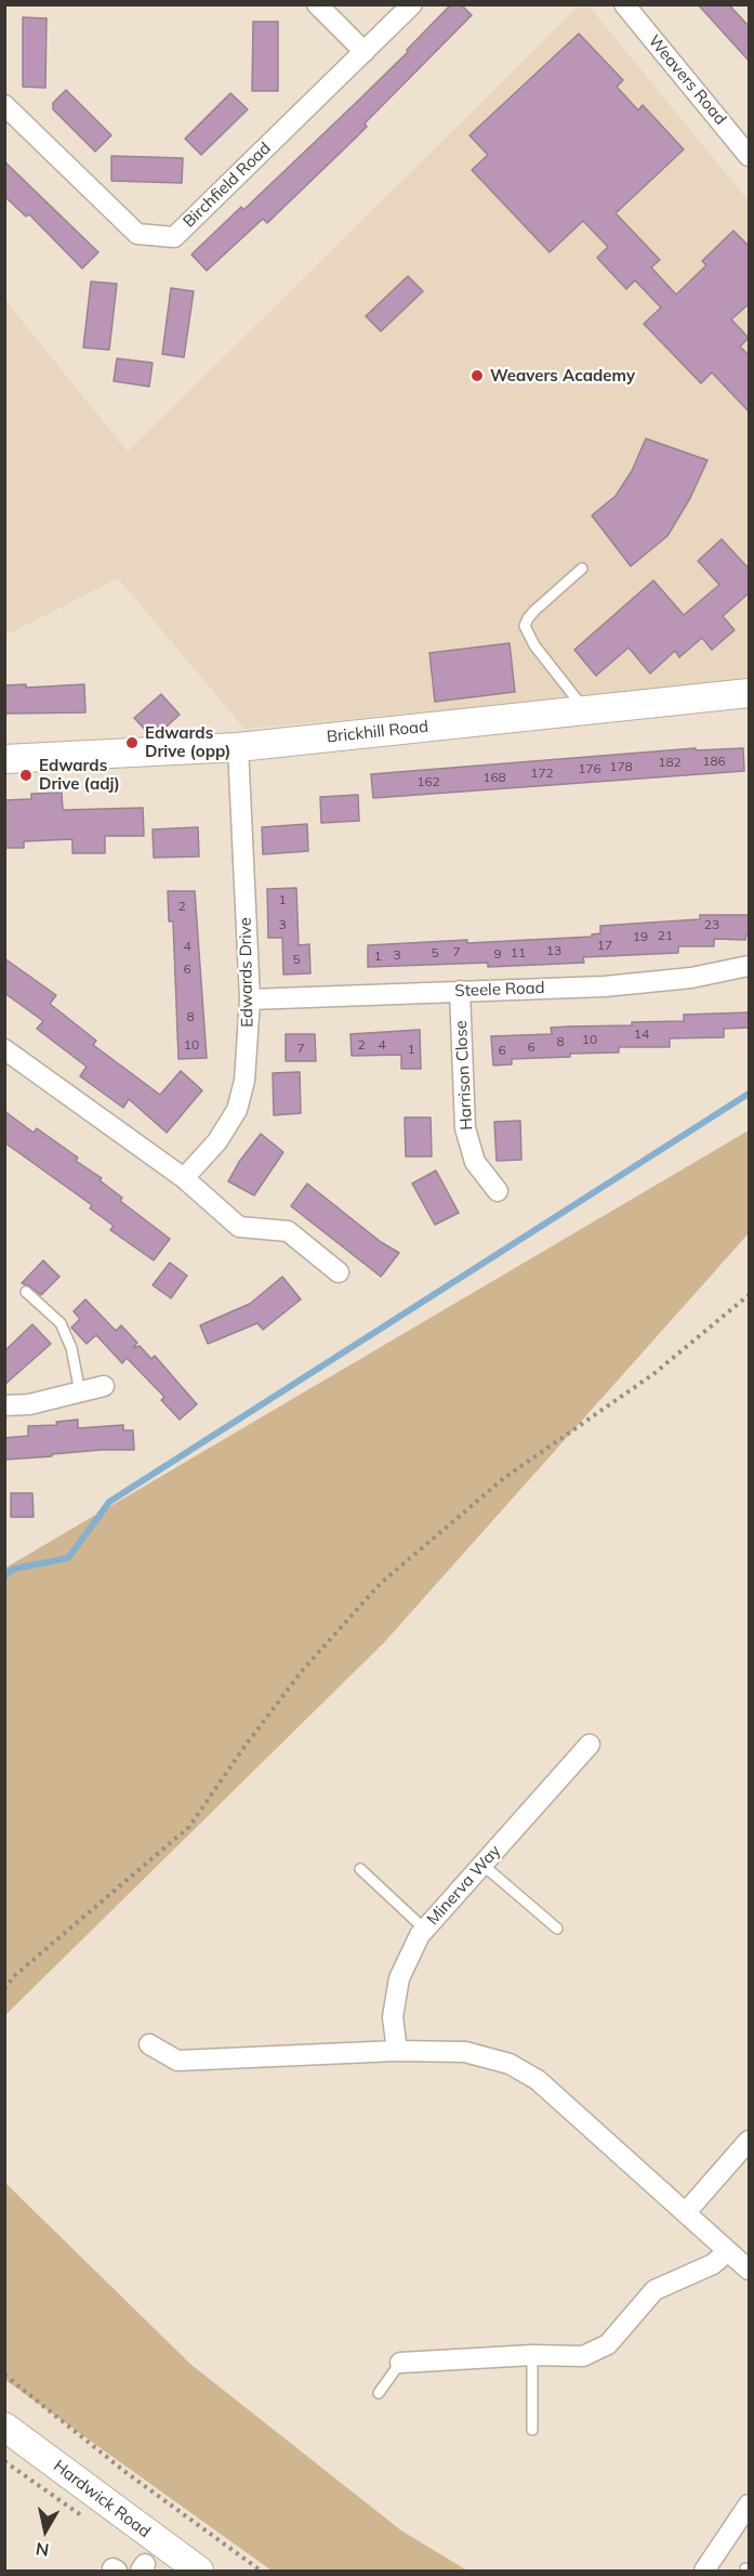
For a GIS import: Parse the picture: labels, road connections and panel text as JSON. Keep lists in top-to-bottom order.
{
  "streets": {
    "street": [
      "Weavers Road",
      "Birchfield Road",
      "Brickhill Road",
      "Edwards Drive",
      "Steele Road",
      "Harrison Close",
      "Minerva Way",
      "Hardwick Road"
    ]
  },
  "crossings": [
    ["Brickhill Road", "Edwards Drive"],
    ["Edwards Drive", "Steele Road"],
    ["Steele Road", "Harrison Close"]
  ],
  "places": ["Weavers Academy", "Edwards Drive (opp)", "Edwards Drive (adj)"],
  "house_numbers": [
    "186",
    "182",
    "178",
    "176",
    "172",
    "168",
    "162",
    "1",
    "2",
    "3",
    "23",
    "21",
    "19",
    "17",
    "4",
    "13",
    "7",
    "5",
    "11",
    "9",
    "3",
    "1",
    "5",
    "6",
    "8",
    "14",
    "10",
    "8",
    "10",
    "2",
    "4",
    "6",
    "7",
    "1",
    "6"
  ],
  "north": "bottom"
}
